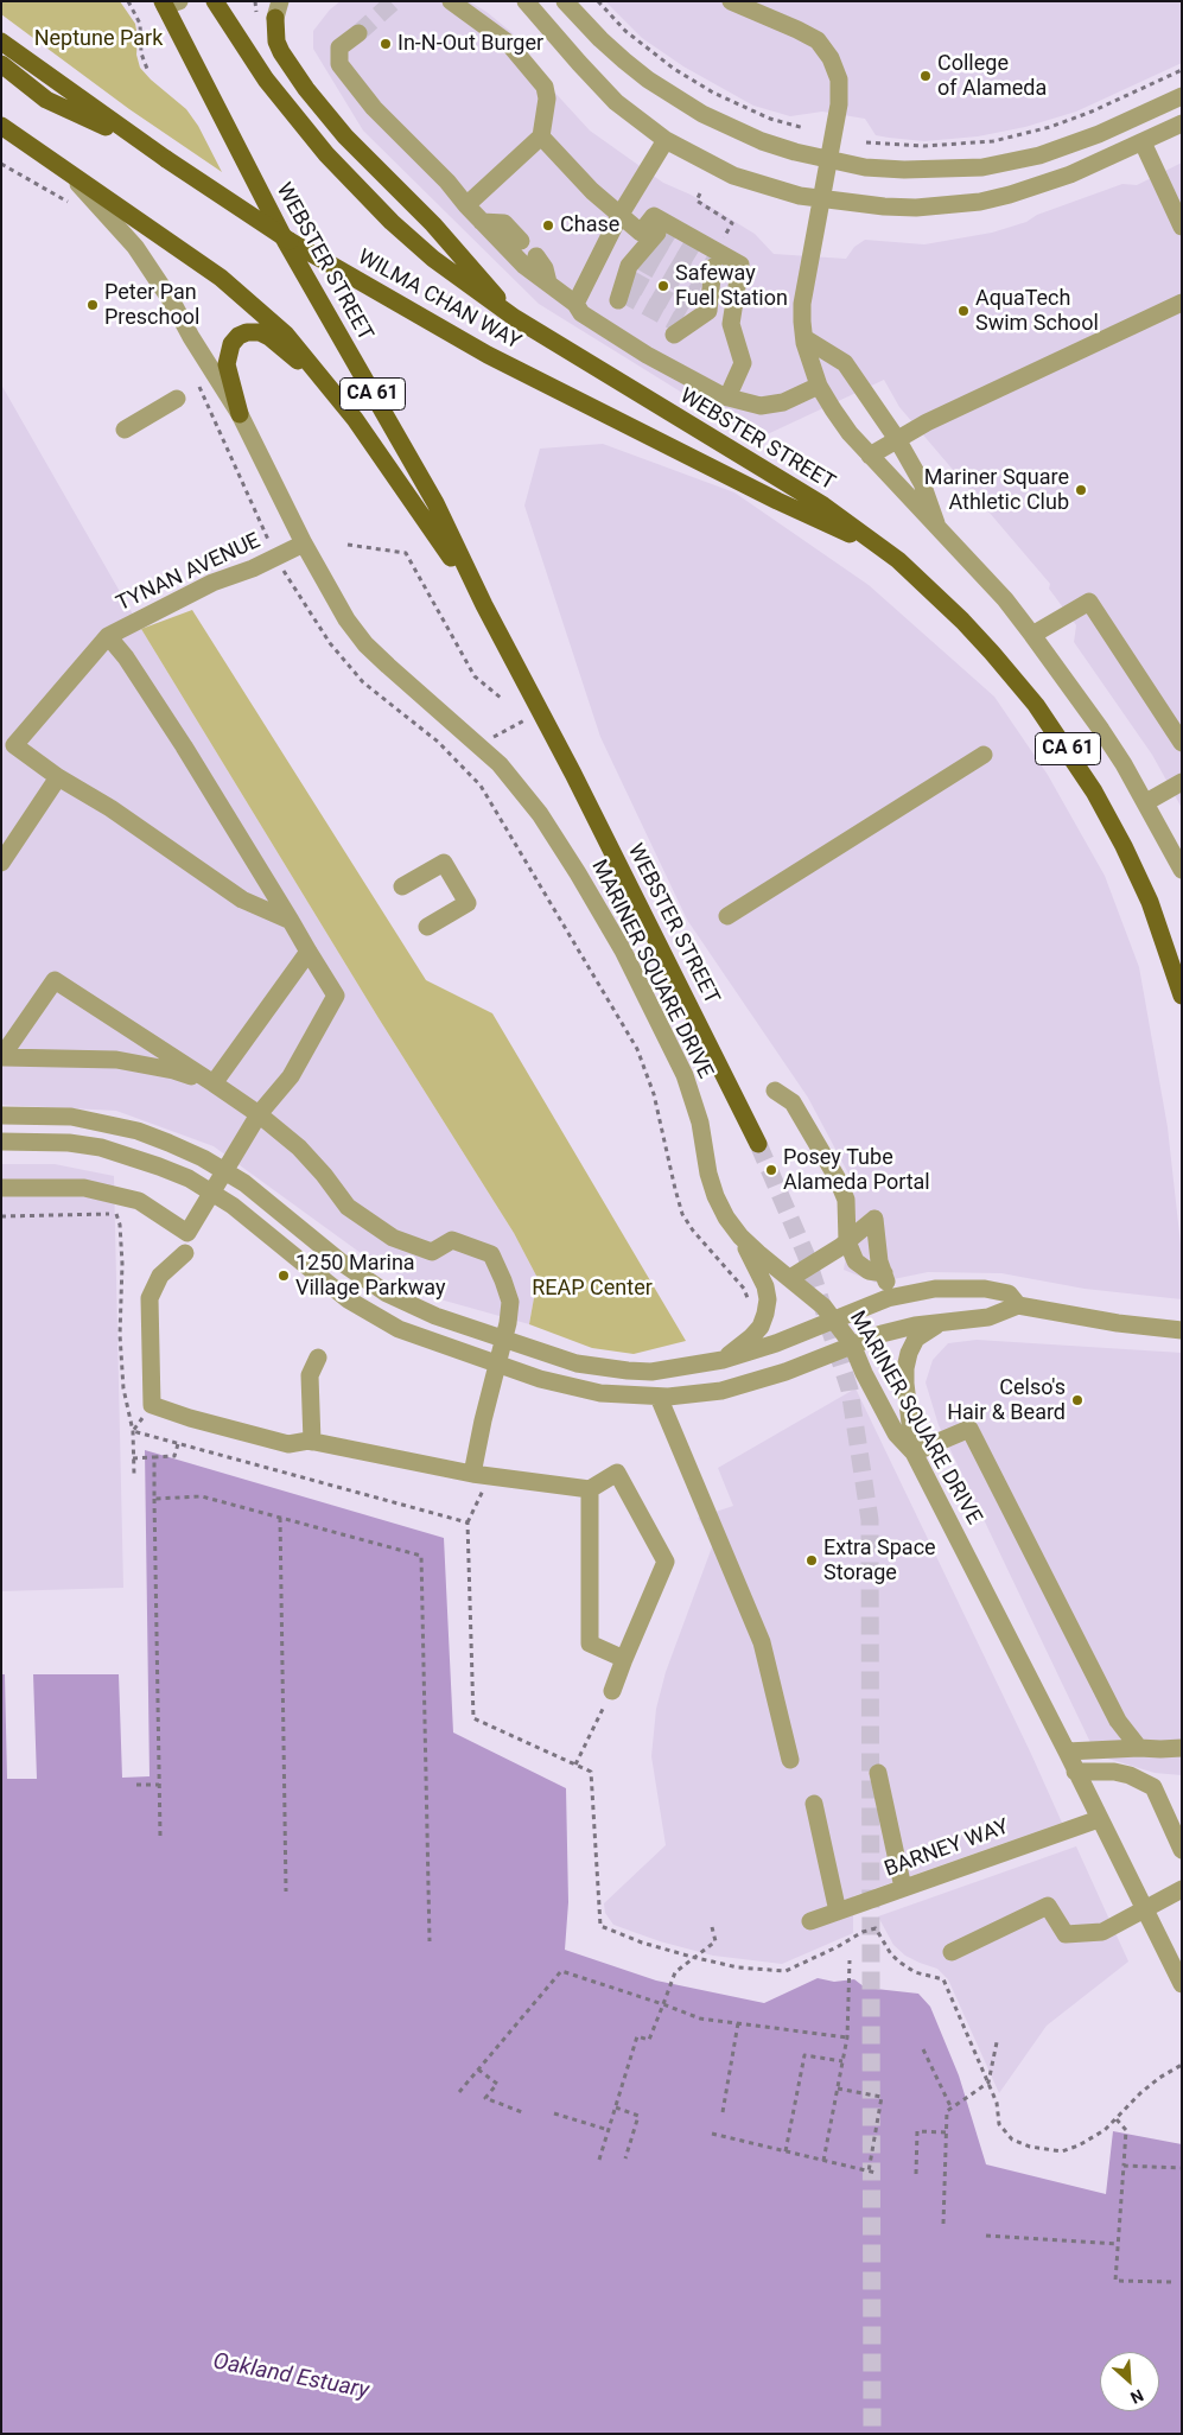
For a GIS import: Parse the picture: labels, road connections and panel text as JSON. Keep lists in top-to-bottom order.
{
  "streets": {
    "main road": ["WEBSTER STREET", "WILMA CHAN WAY", "CA 61"],
    "street": ["TYNAN AVENUE", "MARINER SQUARE DRIVE", "BARNEY WAY"]
  },
  "crossings": [
    ["WEBSTER STREET", "WILMA CHAN WAY"],
    ["TYNAN AVENUE", "MARINER SQUARE DRIVE"],
    ["MARINER SQUARE DRIVE", "BARNEY WAY"]
  ],
  "water": ["Oakland Estuary"],
  "parks": ["Neptune Park", "REAP Center"],
  "places": [
    "In-N-Out Burger",
    "College of Alameda",
    "Chase",
    "Safeway Fuel Station",
    "Peter Pan Preschool",
    "AquaTech Swim School",
    "Mariner Square Athletic Club",
    "Posey Tube Alameda Portal",
    "1250 Marina Village Parkway",
    "Celso's Hair & Beard",
    "Extra Space Storage"
  ],
  "north": "bottom right"
}
